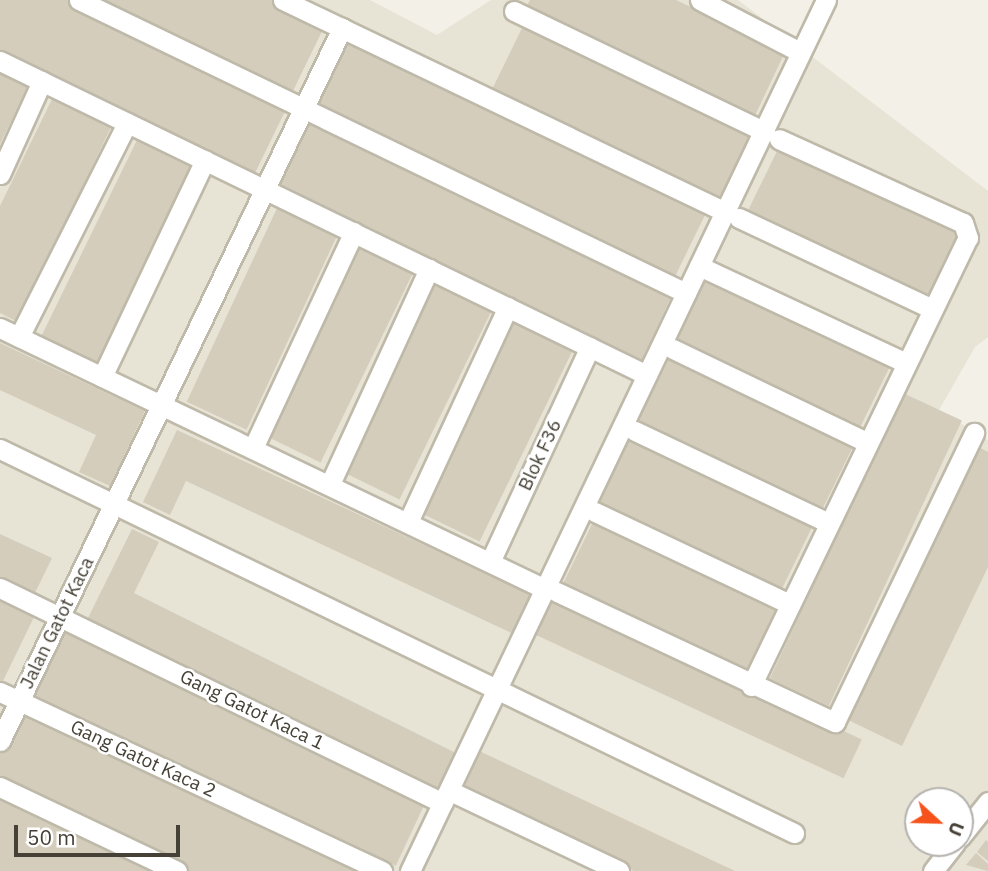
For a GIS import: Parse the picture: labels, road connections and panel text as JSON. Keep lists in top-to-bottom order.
{
  "streets": {
    "street": [
      "Blok F36",
      "Jalan Gatot Kaca",
      "Gang Gatot Kaca 1",
      "Gang Gatot Kaca 2"
    ]
  },
  "crossings": [
    ["Jalan Gatot Kaca", "Gang Gatot Kaca 1"],
    ["Jalan Gatot Kaca", "Gang Gatot Kaca 2"]
  ],
  "scale_bar": "50 m",
  "north": "right"
}
